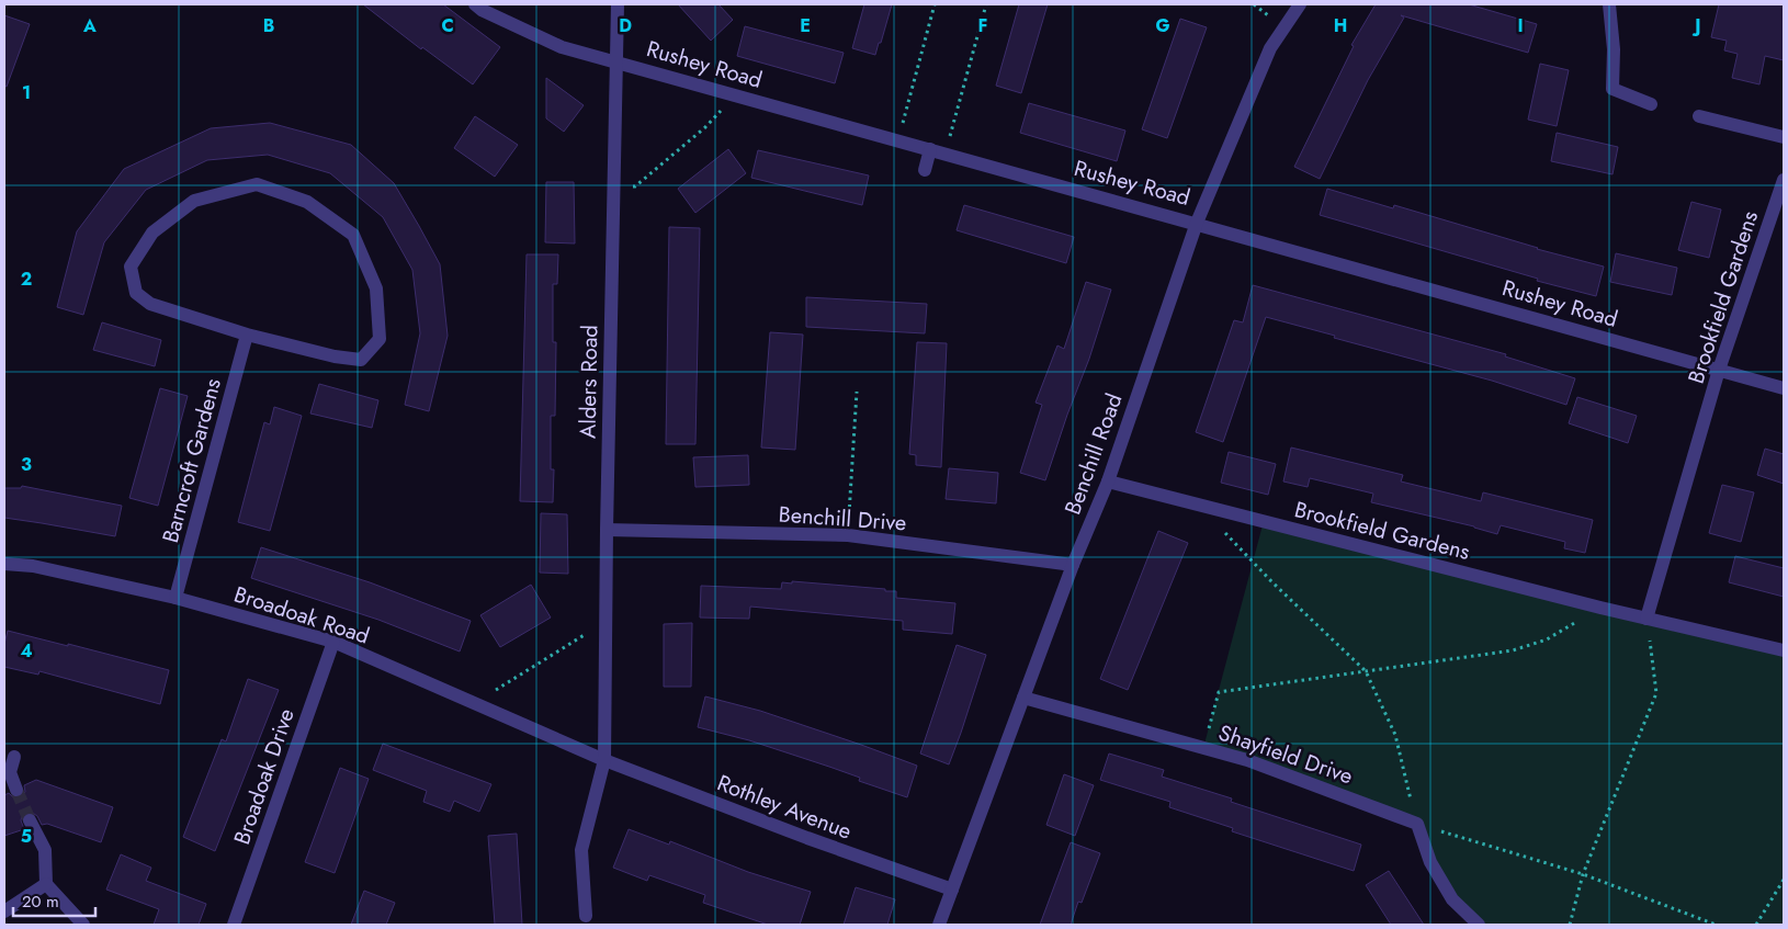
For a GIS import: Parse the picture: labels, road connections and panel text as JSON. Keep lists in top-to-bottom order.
{
  "streets": {
    "street": [
      "Rushey Road",
      "Brookfield Gardens",
      "Alders Road",
      "Benchill Road",
      "Barncroft Gardens",
      "Benchill Drive",
      "Broadoak Road",
      "Shayfield Drive",
      "Broadoak Drive",
      "Rothley Avenue"
    ]
  },
  "crossings": [
    ["Rushey Road", "Brookfield Gardens"],
    ["Rushey Road", "Alders Road"],
    ["Rushey Road", "Benchill Road"],
    ["Brookfield Gardens", "Benchill Road"],
    ["Alders Road", "Benchill Drive"],
    ["Alders Road", "Broadoak Road"],
    ["Alders Road", "Rothley Avenue"],
    ["Benchill Road", "Benchill Drive"],
    ["Benchill Road", "Shayfield Drive"],
    ["Benchill Road", "Rothley Avenue"],
    ["Barncroft Gardens", "Broadoak Road"],
    ["Broadoak Road", "Broadoak Drive"],
    ["Broadoak Road", "Rothley Avenue"]
  ],
  "scale_bar": "20 m",
  "grid": {
    "columns": [
      "A",
      "B",
      "C",
      "D",
      "E",
      "F",
      "G",
      "H",
      "I",
      "J"
    ],
    "rows": [
      "1",
      "2",
      "3",
      "4",
      "5"
    ]
  }
}
